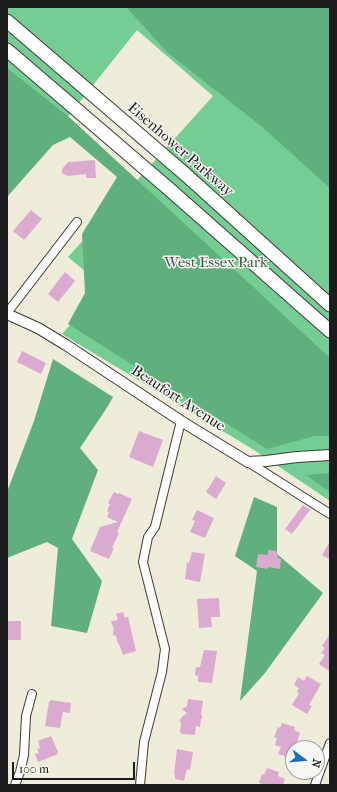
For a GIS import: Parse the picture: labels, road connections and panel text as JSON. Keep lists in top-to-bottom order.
{
  "streets": {
    "main road": ["Eisenhower Parkway"],
    "street": ["Beaufort Avenue"]
  },
  "parks": ["West Essex Park"],
  "scale_bar": "100 m",
  "north": "right"
}
